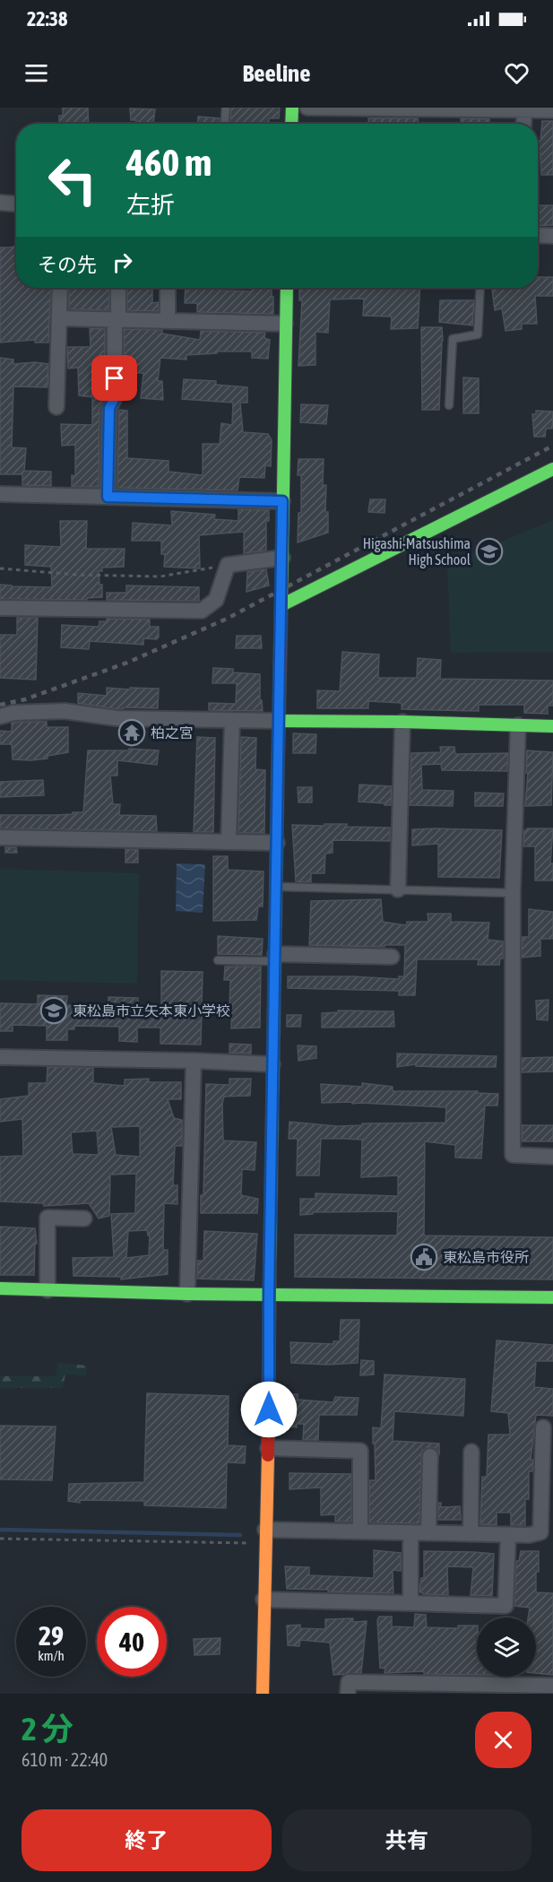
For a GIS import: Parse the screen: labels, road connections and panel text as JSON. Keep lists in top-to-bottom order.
{
  "places": {
    "school or university": ["Higashi-Matsushima High School", "東松島市立矢本東小学校"],
    "temple": ["柏之宮"],
    "public building": ["東松島市役所"]
  },
  "page": {
    "status": "22:38",
    "header": "Beeline",
    "turn": ["460 m", "左折"],
    "then": "その先",
    "speed": "29 km/h",
    "limit": "40",
    "heading": ["2 分", "610 m · 22:40"],
    "buttons": ["終了", "共有"]
  }
}
